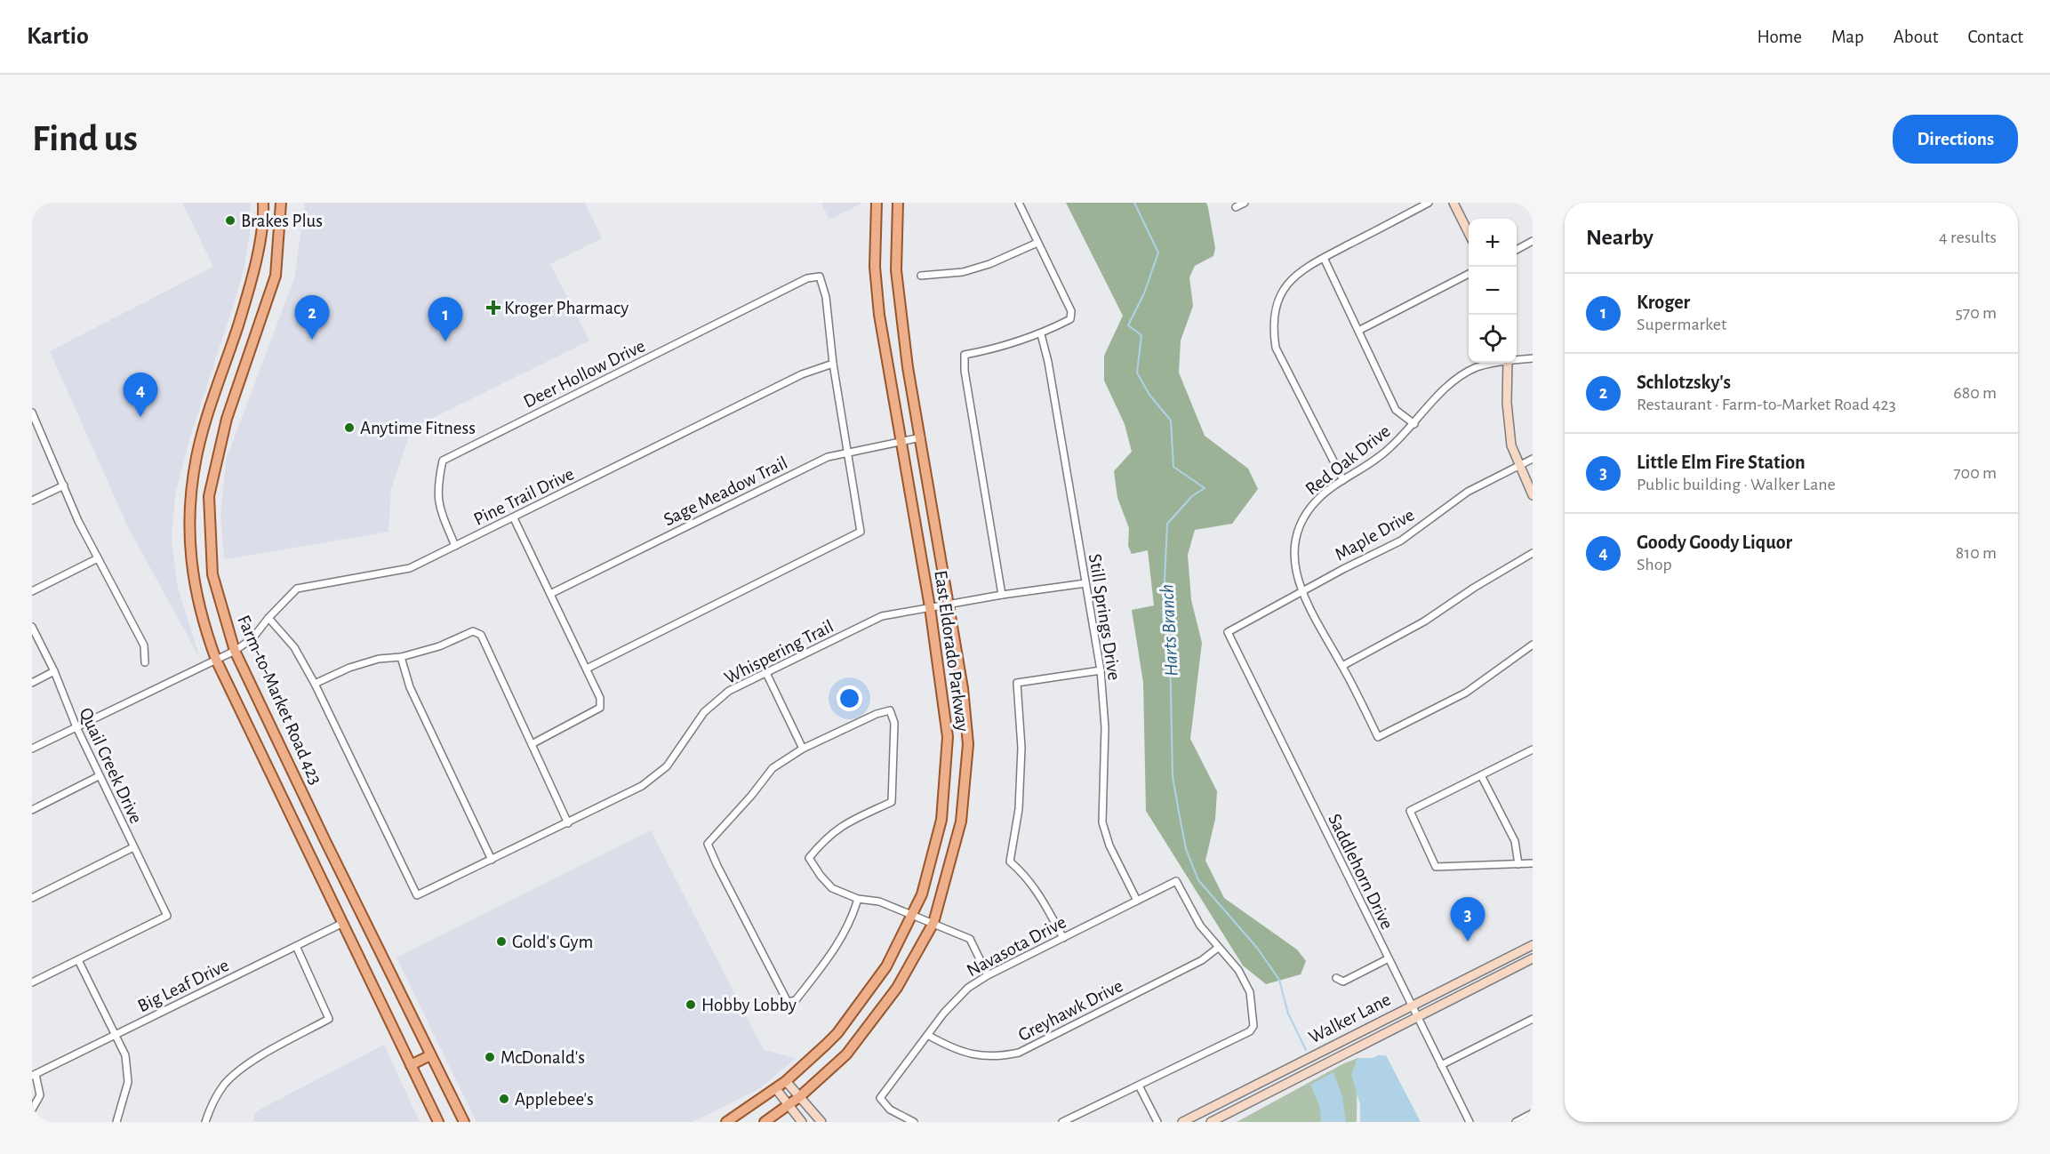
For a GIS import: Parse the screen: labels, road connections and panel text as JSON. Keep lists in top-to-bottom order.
{
  "streets": {
    "main road": ["East Eldorado Parkway", "Farm-to-Market Road 423"],
    "street": [
      "Deer Hollow Drive",
      "Red Oak Drive",
      "Sage Meadow Trail",
      "Pine Trail Drive",
      "Maple Drive",
      "Still Springs Drive",
      "Whispering Trail",
      "Quail Creek Drive",
      "Saddlehorn Drive",
      "Navasota Drive",
      "Big Leaf Drive",
      "Greyhawk Drive",
      "Walker Lane"
    ]
  },
  "crossings": [
    ["Deer Hollow Drive", "Pine Trail Drive"],
    ["Red Oak Drive", "Maple Drive"],
    ["Sage Meadow Trail", "East Eldorado Parkway"],
    ["Pine Trail Drive", "Farm-to-Market Road 423"],
    ["Pine Trail Drive", "Quail Creek Drive"],
    ["Maple Drive", "Saddlehorn Drive"],
    ["Still Springs Drive", "Whispering Trail"],
    ["Still Springs Drive", "Navasota Drive"],
    ["East Eldorado Parkway", "Whispering Trail"],
    ["Farm-to-Market Road 423", "Big Leaf Drive"],
    ["Saddlehorn Drive", "Walker Lane"],
    ["Navasota Drive", "Greyhawk Drive"]
  ],
  "water": ["Harts Branch"],
  "places": {
    "other": [
      "Brakes Plus",
      "Anytime Fitness",
      "Gold's Gym",
      "Hobby Lobby",
      "McDonald's",
      "Applebee's"
    ],
    "health": ["Kroger Pharmacy"]
  },
  "page": {
    "header": "Kartio",
    "nav": [
      "Home",
      "Map",
      "About",
      "Contact"
    ],
    "buttons": "Directions",
    "title": "Find us",
    "heading": ["Nearby", "4 results"],
    "map_buttons": ["+", "−"],
    "list": [
      {
        "mark": "1",
        "name": "Kroger",
        "note": "Supermarket",
        "value": "570 m"
      },
      {
        "mark": "2",
        "name": "Schlotzsky's",
        "note": "Restaurant · Farm-to-Market Road 423",
        "value": "680 m"
      },
      {
        "mark": "3",
        "name": "Little Elm Fire Station",
        "note": "Public building · Walker Lane",
        "value": "700 m"
      },
      {
        "mark": "4",
        "name": "Goody Goody Liquor",
        "note": "Shop",
        "value": "810 m"
      }
    ],
    "pins": [
      "2",
      "1",
      "4",
      "3"
    ]
  }
}
